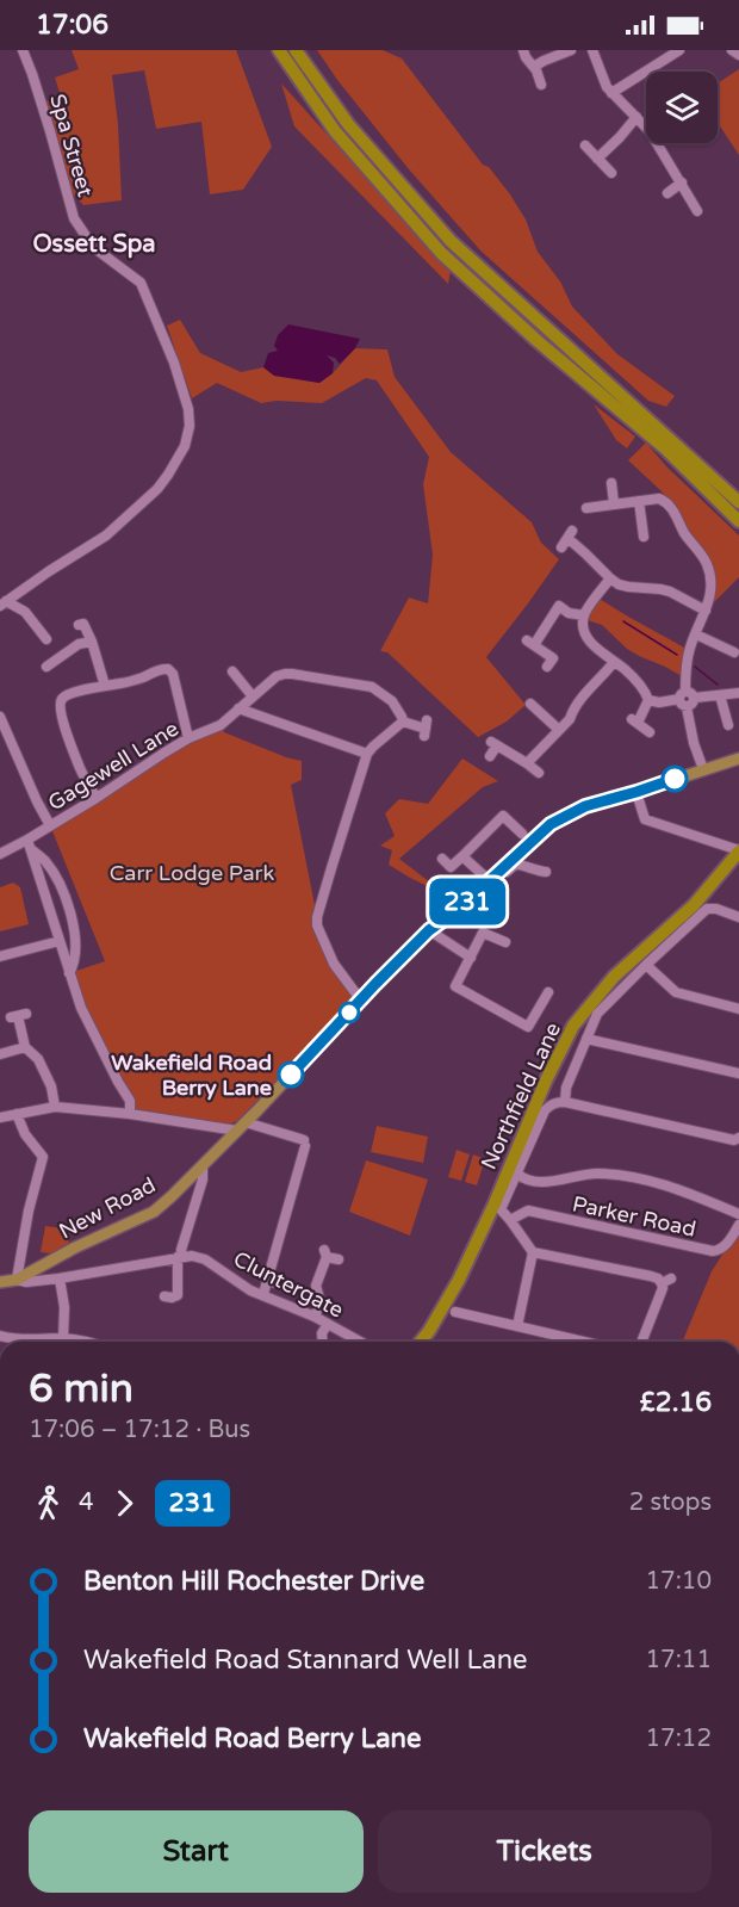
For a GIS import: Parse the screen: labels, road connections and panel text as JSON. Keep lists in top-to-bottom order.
{
  "streets": {
    "highway": ["Northfield Lane"],
    "main road": ["New Road"],
    "street": [
      "Spa Street",
      "Gagewell Lane",
      "Parker Road",
      "Cluntergate"
    ]
  },
  "crossings": [
    ["New Road", "Cluntergate"]
  ],
  "districts": ["Ossett Spa"],
  "parks": ["Carr Lodge Park"],
  "places": ["Wakefield Road Berry Lane"],
  "lines": ["bus line 231"],
  "page": {
    "status": "17:06",
    "on_map": "231",
    "heading": ["6 min", "17:06 – 17:12 · Bus", "£2.16"],
    "legs": ["4", "231", "2 stops"],
    "list": [
      {
        "name": "Benton Hill Rochester Drive",
        "value": "17:10"
      },
      {
        "name": "Wakefield Road Stannard Well Lane",
        "value": "17:11"
      },
      {
        "name": "Wakefield Road Berry Lane",
        "value": "17:12"
      }
    ],
    "buttons": ["Start", "Tickets"]
  }
}
